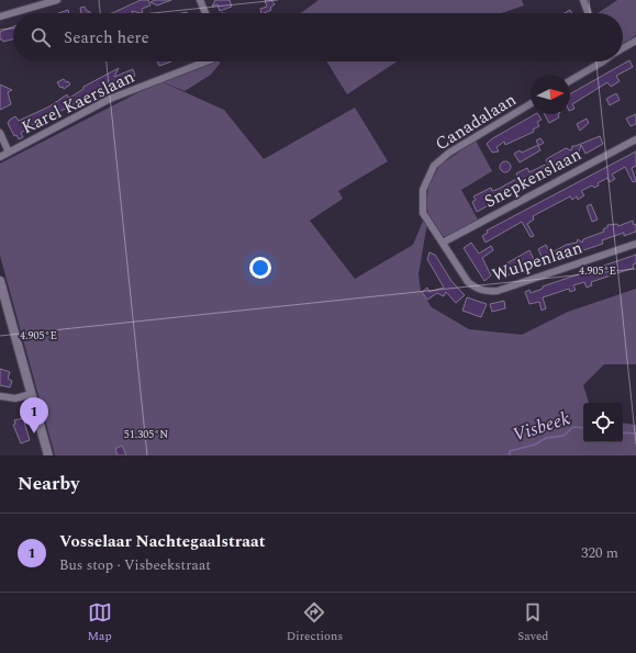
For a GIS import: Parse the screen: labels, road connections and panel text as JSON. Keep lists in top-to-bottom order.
{
  "streets": {
    "street": [
      "Karel Kaerslaan",
      "Canadalaan",
      "Snepkenslaan",
      "Wulpenlaan"
    ]
  },
  "crossings": [
    ["Canadalaan", "Snepkenslaan"],
    ["Canadalaan", "Wulpenlaan"],
    ["Snepkenslaan", "Wulpenlaan"]
  ],
  "water": ["Visbeek"],
  "north": "right",
  "page": {
    "search": "Search here",
    "pins": "1",
    "heading": "Nearby",
    "list": [
      {
        "mark": "1",
        "name": "Vosselaar Nachtegaalstraat",
        "note": "Bus stop · Visbeekstraat",
        "value": "320 m"
      }
    ],
    "nav": ["Map", "Directions", "Saved"]
  },
  "coordinates": ["4.905°E", "51.305°N"]
}
